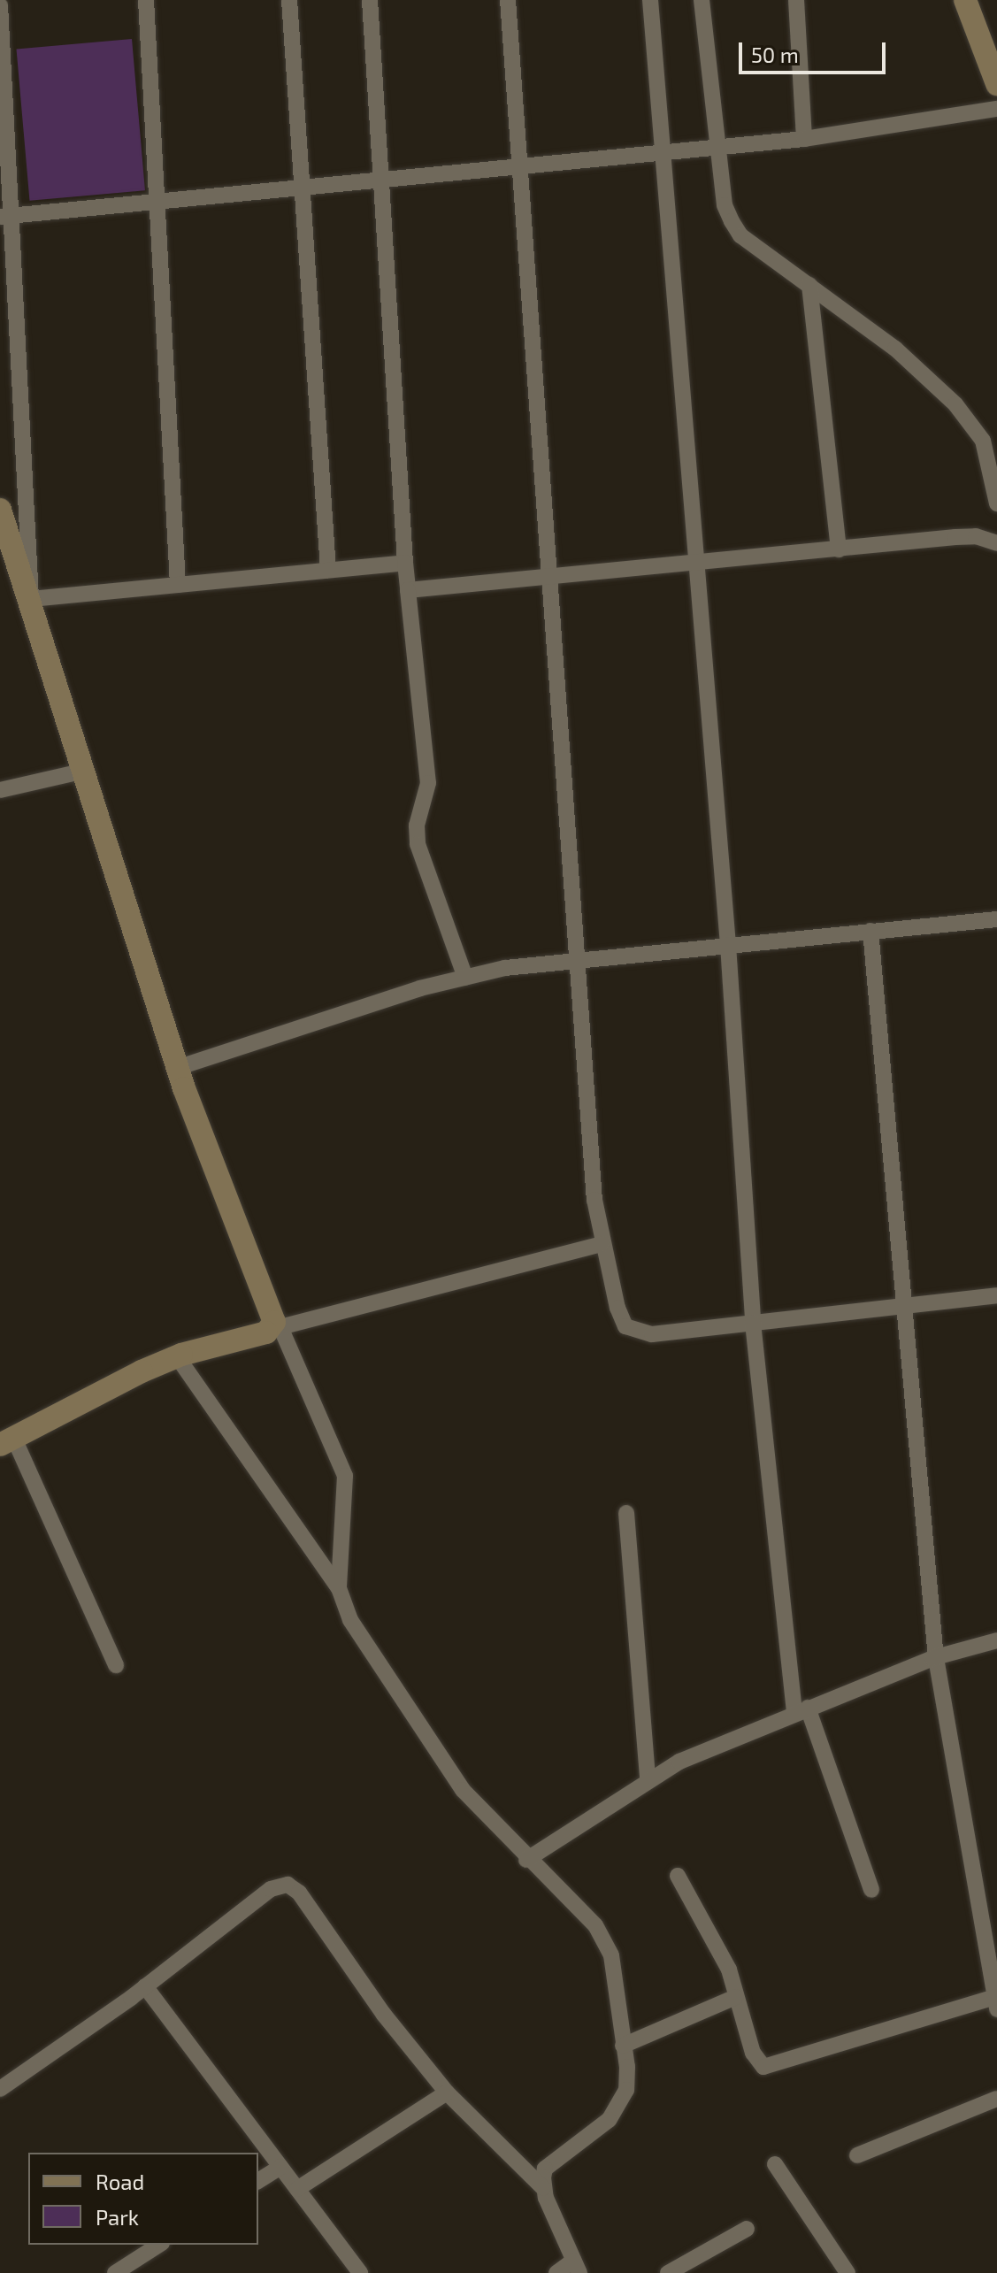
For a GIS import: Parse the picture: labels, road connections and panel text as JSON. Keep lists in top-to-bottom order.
{
  "legend": ["Road", "Park"],
  "scale_bar": "50 m"
}
